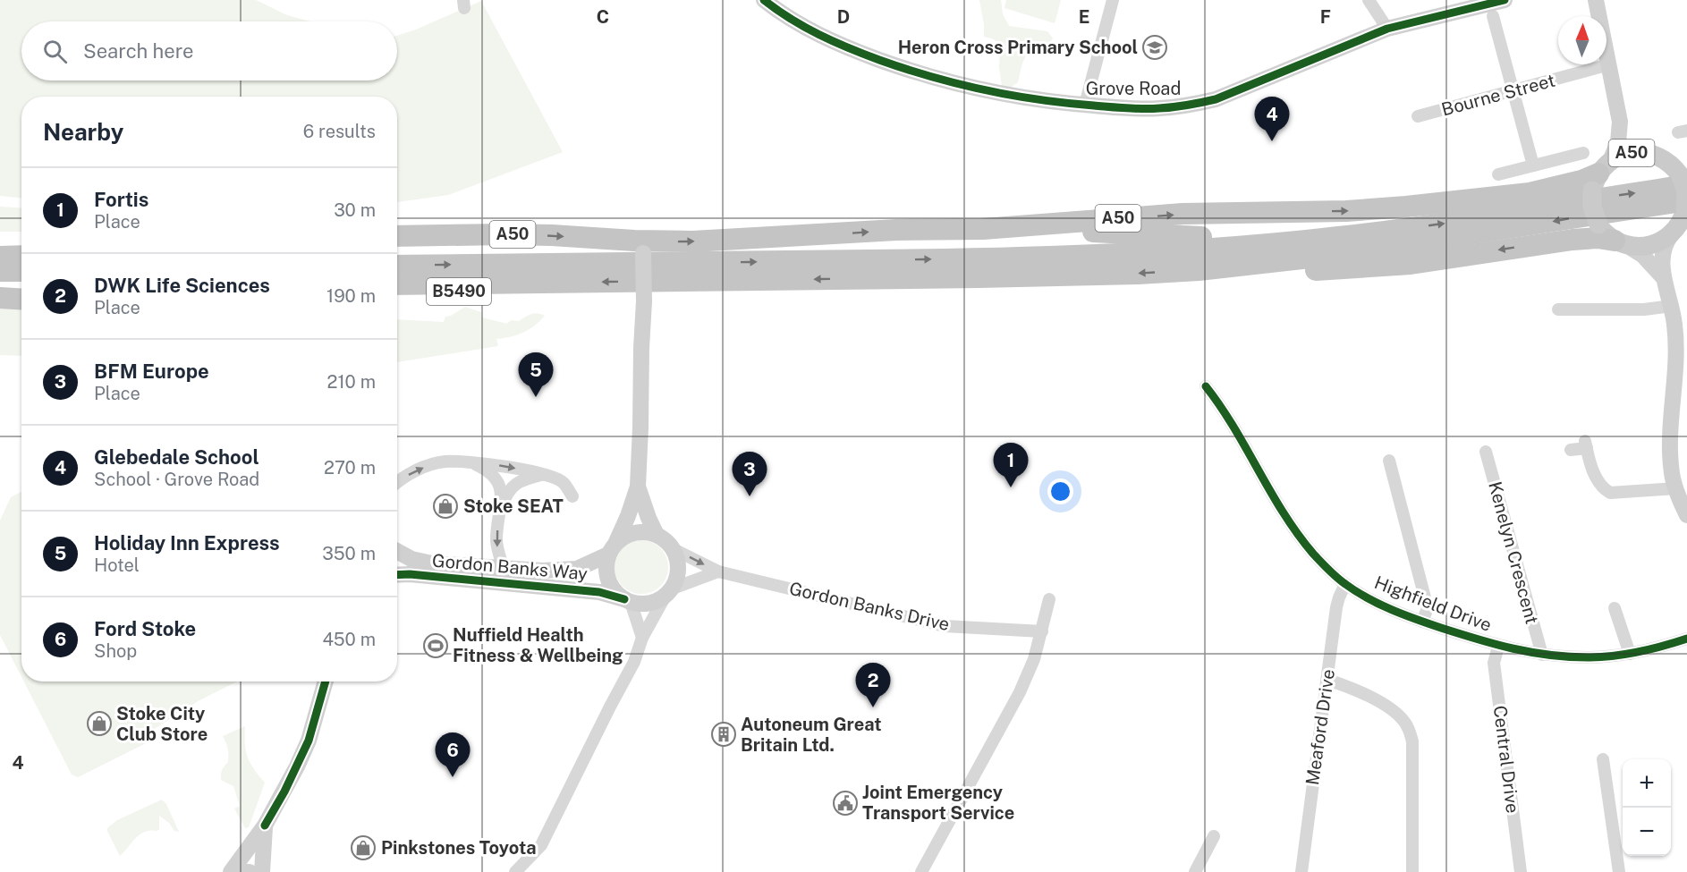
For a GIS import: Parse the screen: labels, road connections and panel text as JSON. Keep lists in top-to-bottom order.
{
  "streets": {
    "highway": ["A50", "B5490"],
    "street": [
      "Grove Road",
      "Bourne Street",
      "Kenelyn Crescent",
      "Gordon Banks Way",
      "Highfield Drive",
      "Gordon Banks Drive",
      "Meaford Drive",
      "Central Drive"
    ]
  },
  "crossings": [
    ["Kenelyn Crescent", "Highfield Drive"],
    ["Gordon Banks Way", "Gordon Banks Drive"],
    ["Highfield Drive", "Meaford Drive"],
    ["Highfield Drive", "Central Drive"]
  ],
  "places": {
    "school or university": ["Heron Cross Primary School"],
    "shop": ["Stoke SEAT", "Stoke City Club Store", "Pinkstones Toyota"],
    "sports": ["Nuffield Health Fitness & Wellbeing"],
    "building": ["Autoneum Great Britain Ltd."],
    "public building": ["Joint Emergency Transport Service"]
  },
  "north": "top",
  "page": {
    "search": "Search here",
    "pins": [
      "4",
      "5",
      "1",
      "3",
      "2",
      "6"
    ],
    "heading": ["Nearby", "6 results"],
    "list": [
      {
        "mark": "1",
        "name": "Fortis",
        "note": "Place",
        "value": "30 m"
      },
      {
        "mark": "2",
        "name": "DWK Life Sciences",
        "note": "Place",
        "value": "190 m"
      },
      {
        "mark": "3",
        "name": "BFM Europe",
        "note": "Place",
        "value": "210 m"
      },
      {
        "mark": "4",
        "name": "Glebedale School",
        "note": "School · Grove Road",
        "value": "270 m"
      },
      {
        "mark": "5",
        "name": "Holiday Inn Express",
        "note": "Hotel",
        "value": "350 m"
      },
      {
        "mark": "6",
        "name": "Ford Stoke",
        "note": "Shop",
        "value": "450 m"
      }
    ],
    "map_buttons": ["+", "−"]
  },
  "grid": {
    "columns": [
      "C",
      "D",
      "E",
      "F"
    ],
    "rows": ["4"]
  }
}
